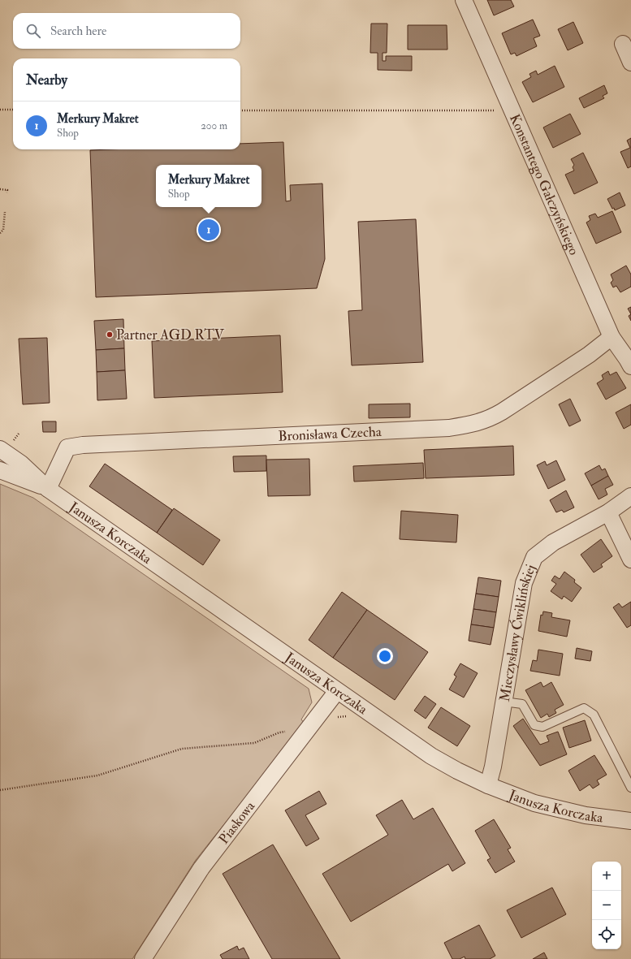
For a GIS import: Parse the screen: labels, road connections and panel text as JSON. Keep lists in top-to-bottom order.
{
  "streets": {
    "street": [
      "Konstantego Gałczyńskiego",
      "Bronisława Czecha",
      "Janusza Korczaka",
      "Mieczysławy Ćwiklińskiej",
      "Piaskowa"
    ]
  },
  "crossings": [
    ["Konstantego Gałczyńskiego", "Bronisława Czecha"],
    ["Bronisława Czecha", "Janusza Korczaka"],
    ["Janusza Korczaka", "Mieczysławy Ćwiklińskiej"],
    ["Janusza Korczaka", "Piaskowa"]
  ],
  "places": ["Partner AGD RTV"],
  "page": {
    "search": "Search here",
    "heading": "Nearby",
    "list": [
      {
        "mark": "1",
        "name": "Merkury Makret",
        "note": "Shop",
        "value": "200 m"
      }
    ],
    "popup": ["Merkury Makret", "Shop"],
    "pins": "1",
    "map_buttons": ["+", "−"]
  }
}
